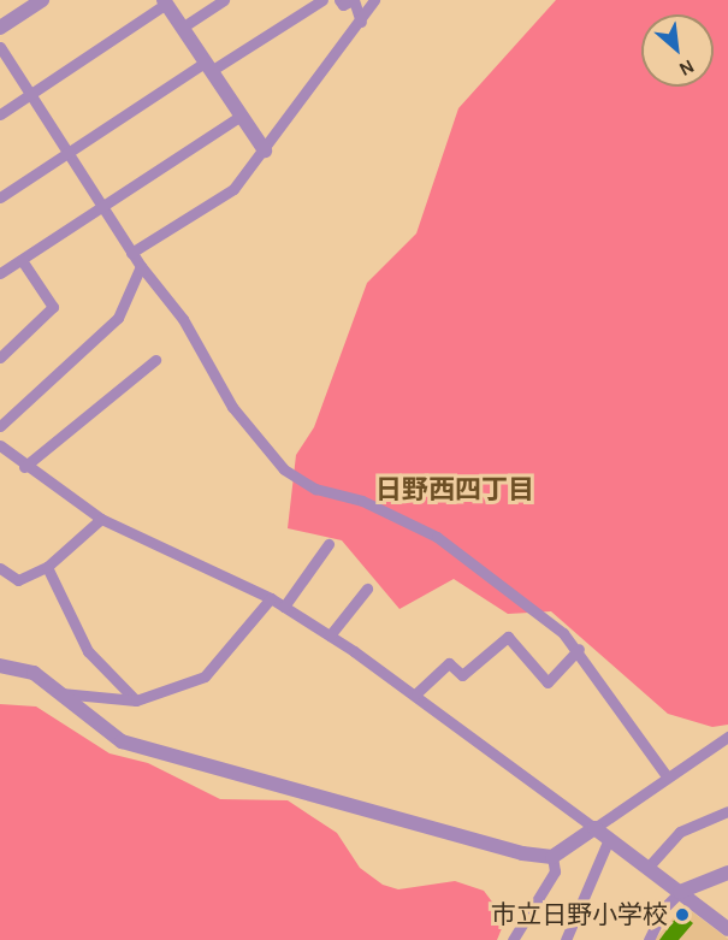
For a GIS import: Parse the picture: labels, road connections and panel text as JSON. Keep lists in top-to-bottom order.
{
  "districts": ["日野西四丁目"],
  "places": ["市立日野小学校"],
  "north": "bottom right"
}
